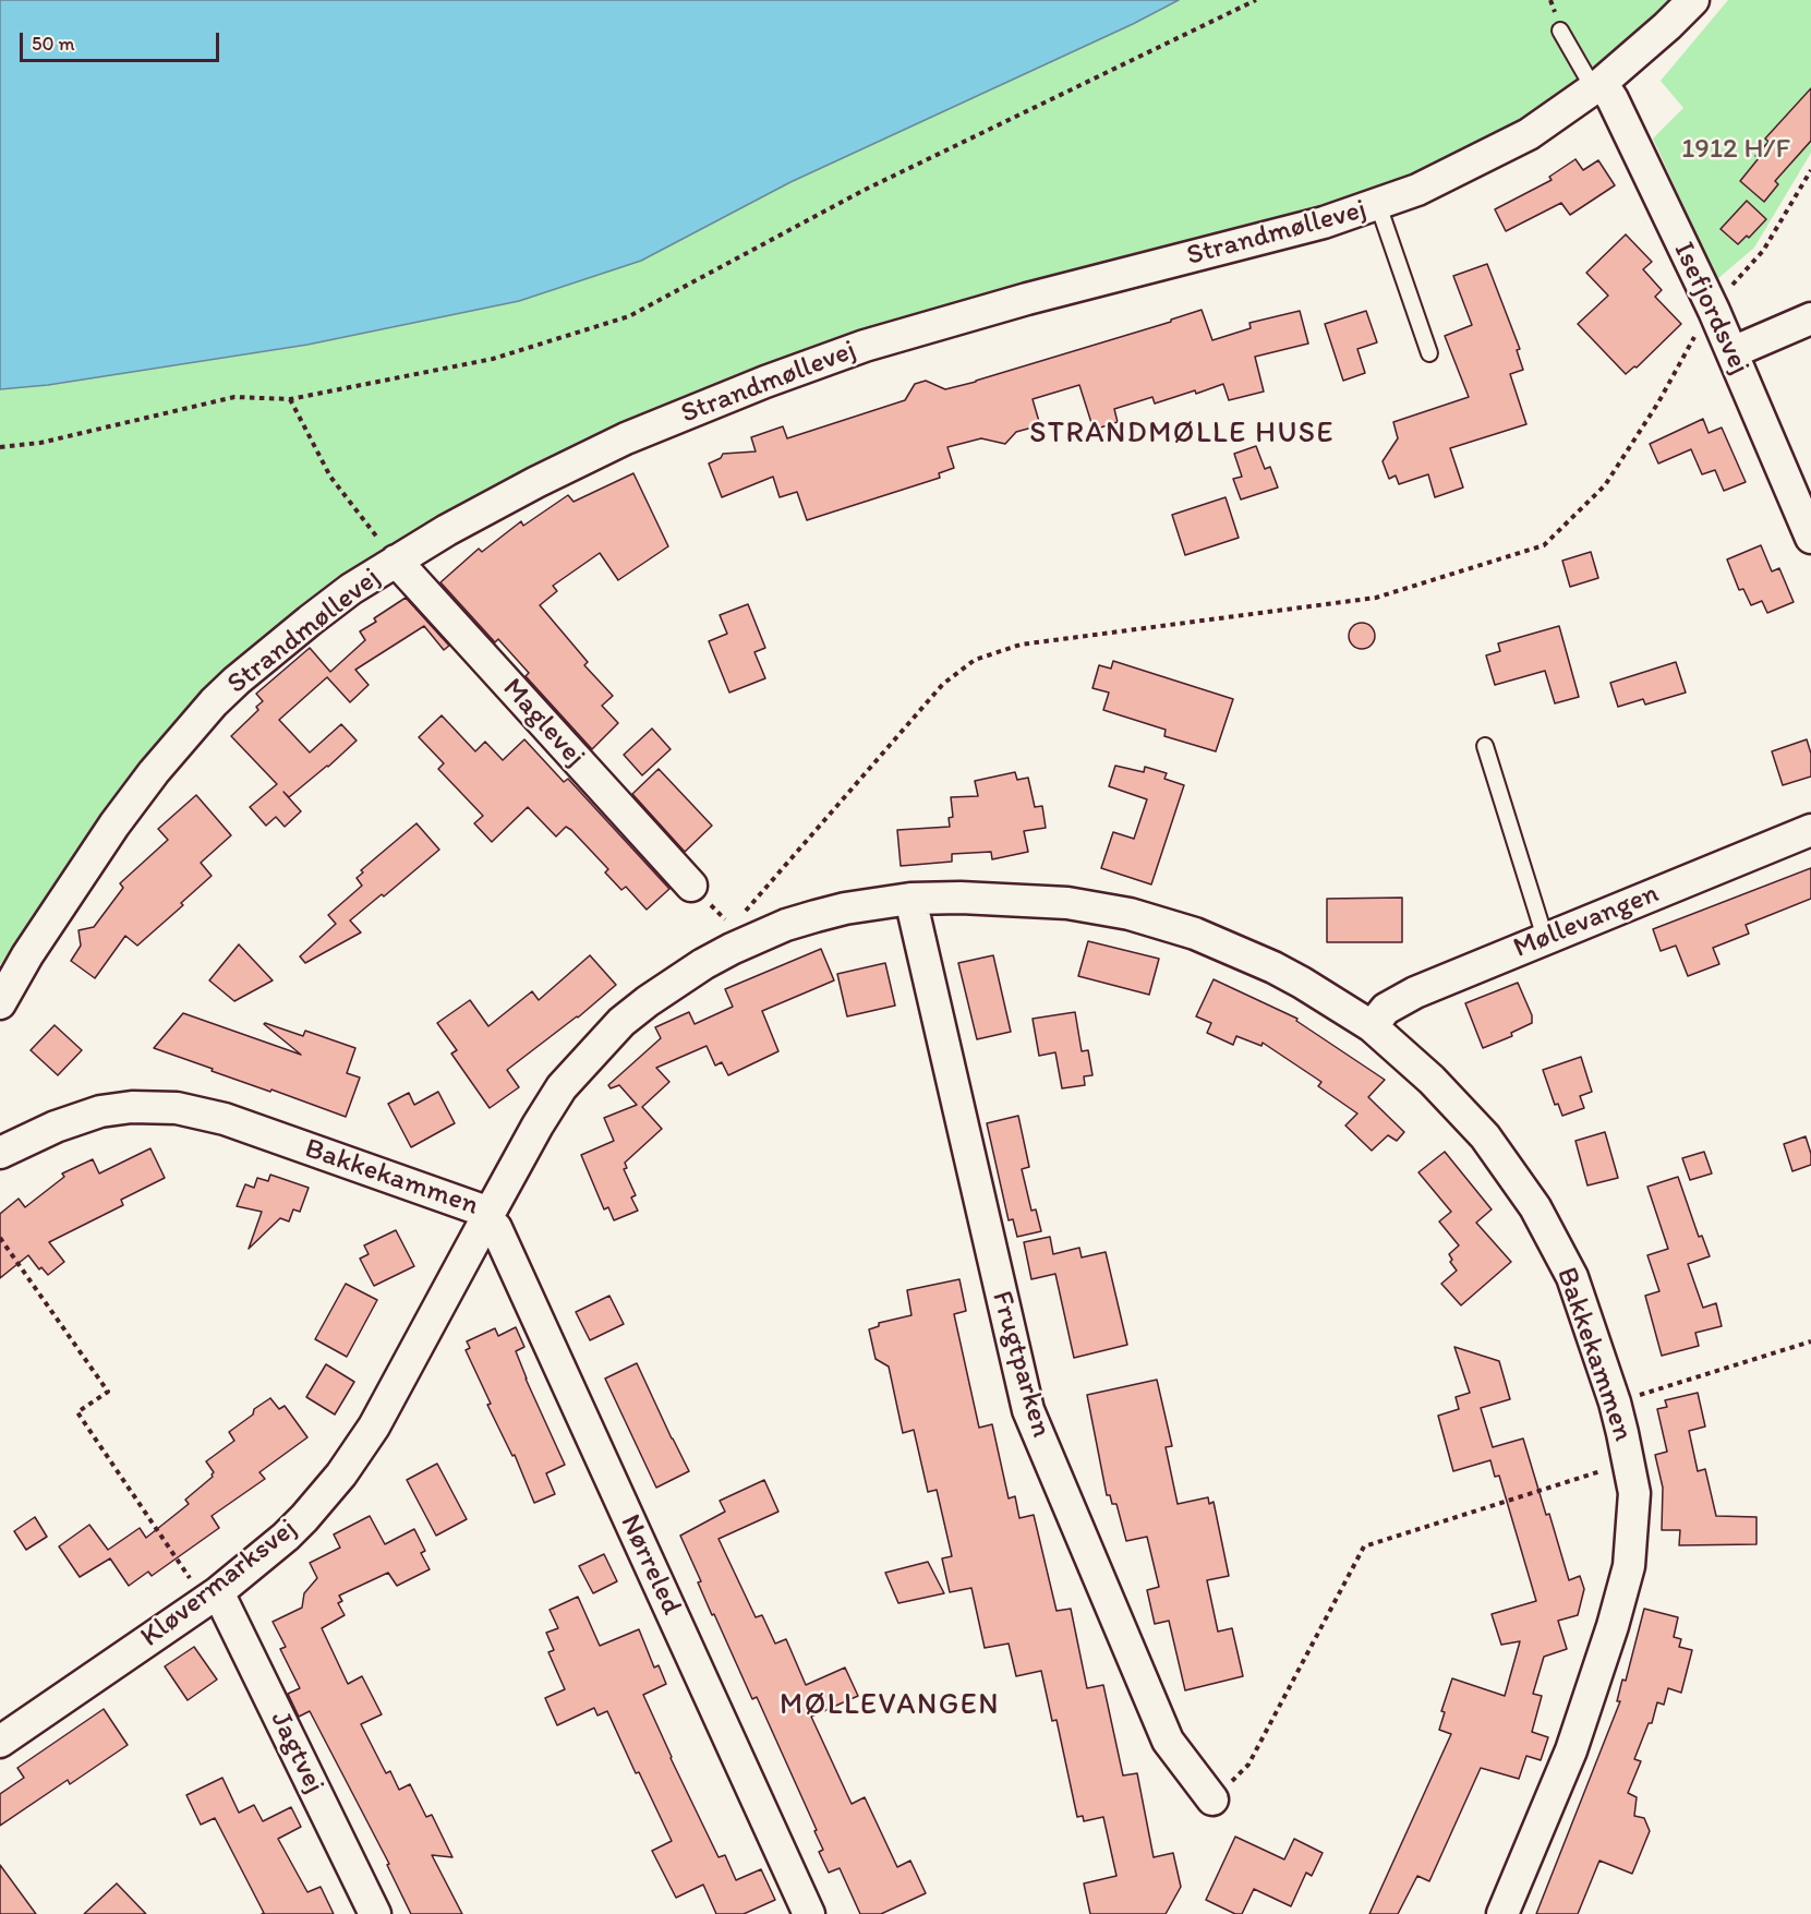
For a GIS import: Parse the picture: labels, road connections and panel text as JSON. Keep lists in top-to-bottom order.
{
  "streets": {
    "street": [
      "Strandmøllevej",
      "Isefjordsvej",
      "Maglevej",
      "Møllevangen",
      "Bakkekammen",
      "Frugtparken",
      "Nørreled",
      "Kløvermarksvej",
      "Jagtvej"
    ]
  },
  "crossings": [
    ["Strandmøllevej", "Isefjordsvej"],
    ["Strandmøllevej", "Maglevej"],
    ["Møllevangen", "Bakkekammen"],
    ["Bakkekammen", "Frugtparken"],
    ["Bakkekammen", "Nørreled"],
    ["Bakkekammen", "Kløvermarksvej"],
    ["Nørreled", "Kløvermarksvej"],
    ["Kløvermarksvej", "Jagtvej"]
  ],
  "districts": ["STRANDMØLLE HUSE", "MØLLEVANGEN"],
  "parks": ["1912 H/F"],
  "scale_bar": "50 m"
}
